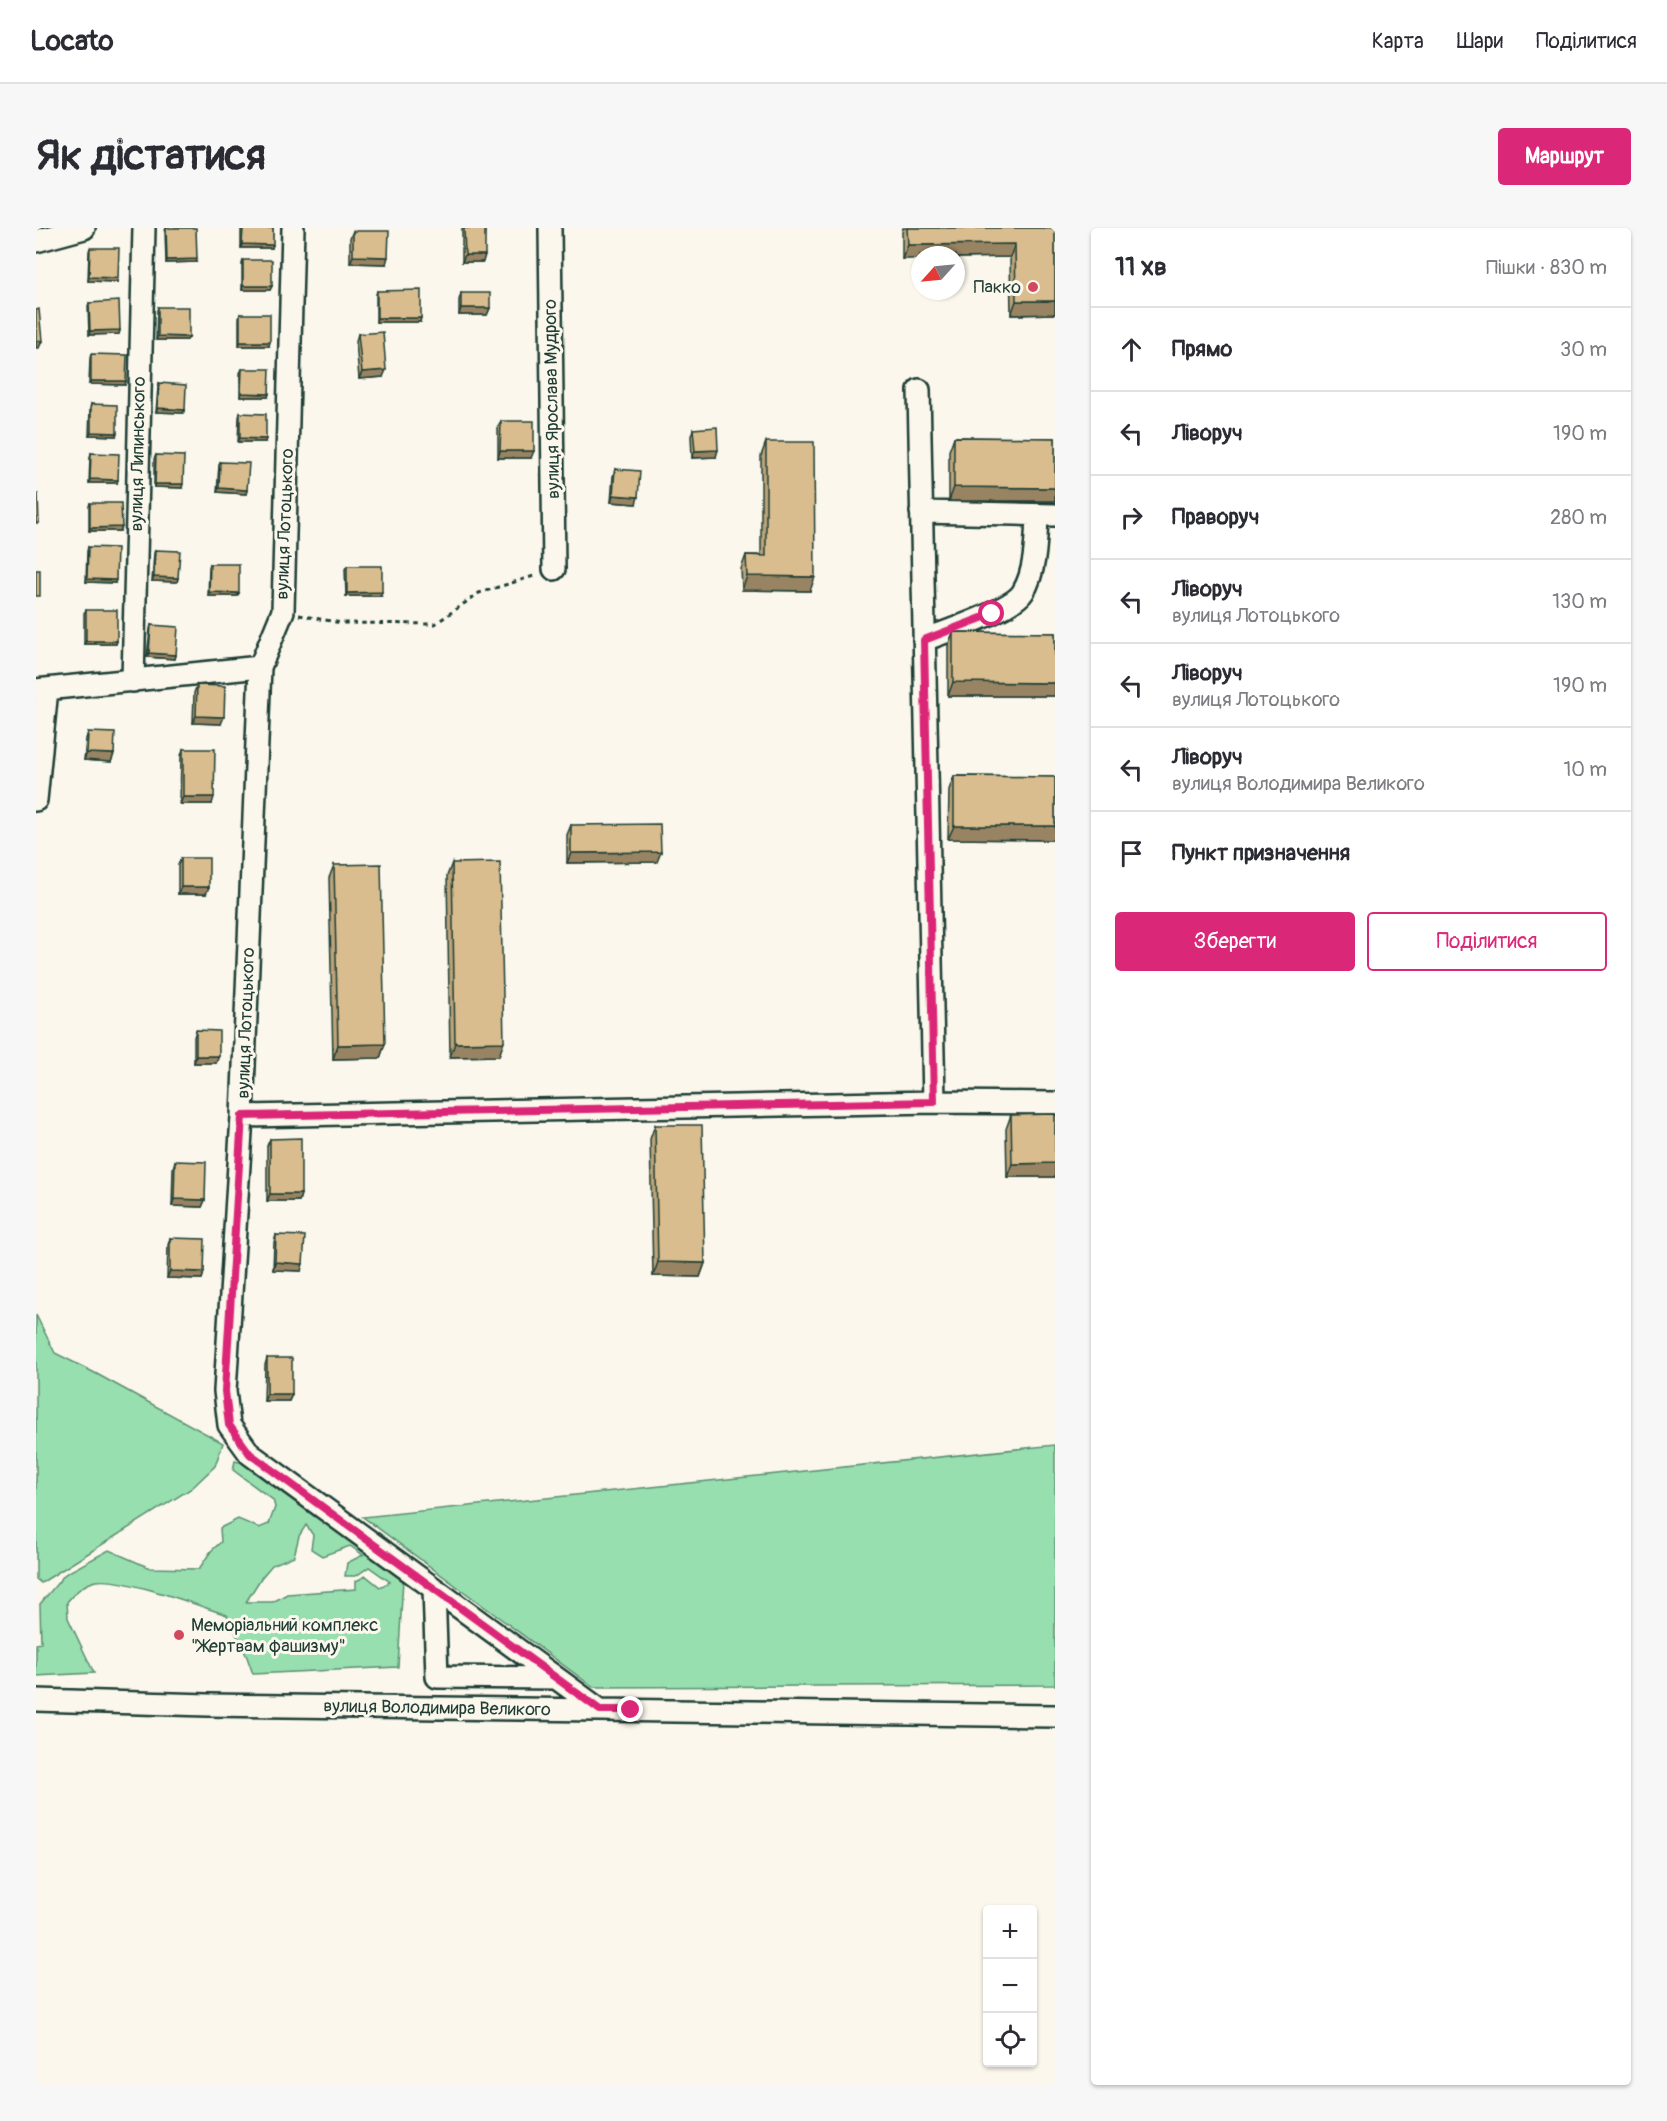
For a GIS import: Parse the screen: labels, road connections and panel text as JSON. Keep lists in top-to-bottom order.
{
  "streets": {
    "street": [
      "вулиця Ярослава Мудрого",
      "вулиця Липинського",
      "вулиця Лотоцького",
      "вулиця Володимира Великого"
    ]
  },
  "crossings": [
    ["вулиця Лотоцького", "вулиця Володимира Великого"]
  ],
  "places": ["Пакко", "Меморіальний комплекс \"Жертвам фашизму\""],
  "north": "bottom left",
  "page": {
    "header": "Locato",
    "nav": ["Карта", "Шари", "Поділитися"],
    "buttons": [
      "Маршрут",
      ["Зберегти", "Поділитися"]
    ],
    "title": "Як дістатися",
    "heading": ["11 хв", "Пішки · 830 m"],
    "list": [
      ["Прямо", "30 m"],
      ["Ліворуч", "190 m"],
      ["Праворуч", "280 m"],
      ["Ліворуч", "вулиця Лотоцького", "130 m"],
      ["Ліворуч", "вулиця Лотоцького", "190 m"],
      ["Ліворуч", "вулиця Володимира Великого", "10 m"],
      "Пункт призначення"
    ],
    "map_buttons": ["+", "−"]
  }
}
